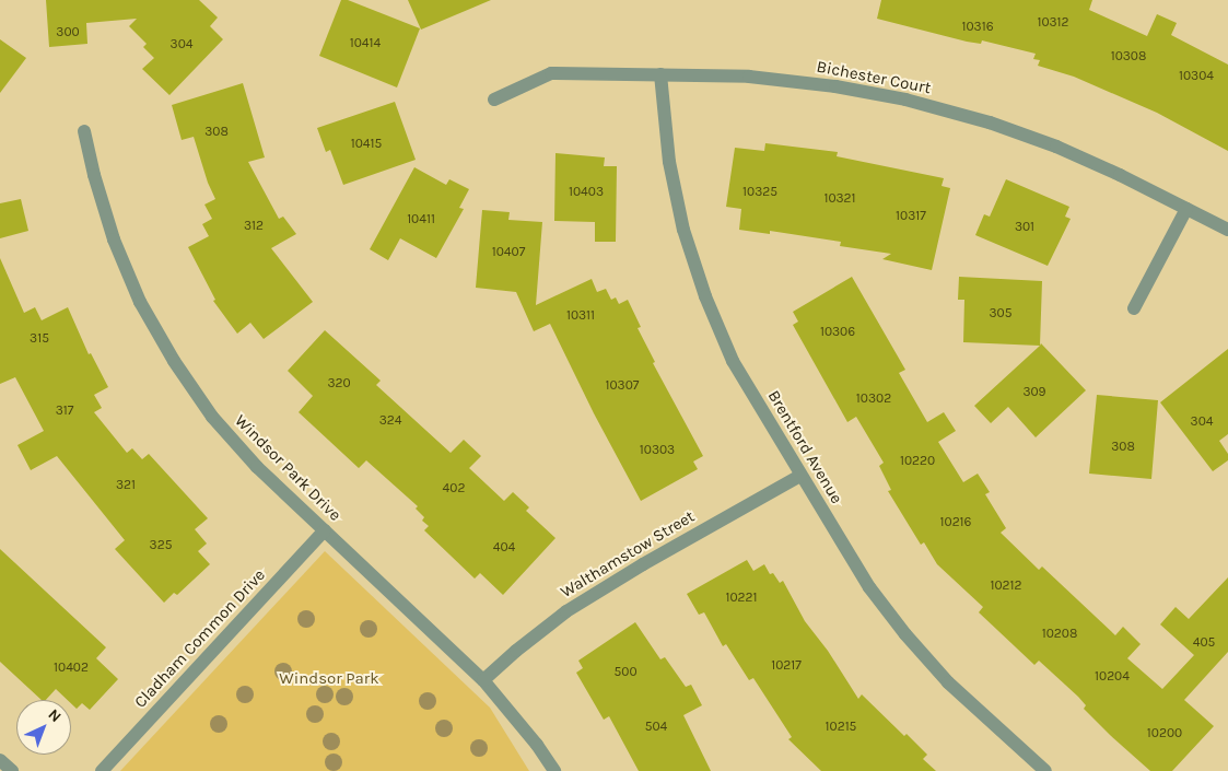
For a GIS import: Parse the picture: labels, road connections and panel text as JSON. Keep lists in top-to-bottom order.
{
  "streets": {
    "street": [
      "Bichester Court",
      "Brentford Avenue",
      "Windsor Park Drive",
      "Walthamstow Street",
      "Cladham Common Drive"
    ]
  },
  "crossings": [
    ["Bichester Court", "Brentford Avenue"],
    ["Brentford Avenue", "Walthamstow Street"],
    ["Windsor Park Drive", "Walthamstow Street"],
    ["Windsor Park Drive", "Cladham Common Drive"]
  ],
  "parks": ["Windsor Park"],
  "house_numbers": [
    "10312",
    "10316",
    "300",
    "10414",
    "304",
    "10308",
    "10304",
    "308",
    "10415",
    "10403",
    "10325",
    "10321",
    "10317",
    "10411",
    "312",
    "301",
    "10407",
    "305",
    "10311",
    "10306",
    "315",
    "320",
    "10307",
    "309",
    "10302",
    "317",
    "324",
    "304",
    "308",
    "10303",
    "10220",
    "321",
    "402",
    "10216",
    "325",
    "404",
    "10212",
    "10221",
    "10208",
    "405",
    "10217",
    "10402",
    "500",
    "10204",
    "504",
    "10215",
    "10200"
  ],
  "north": "top right"
}
